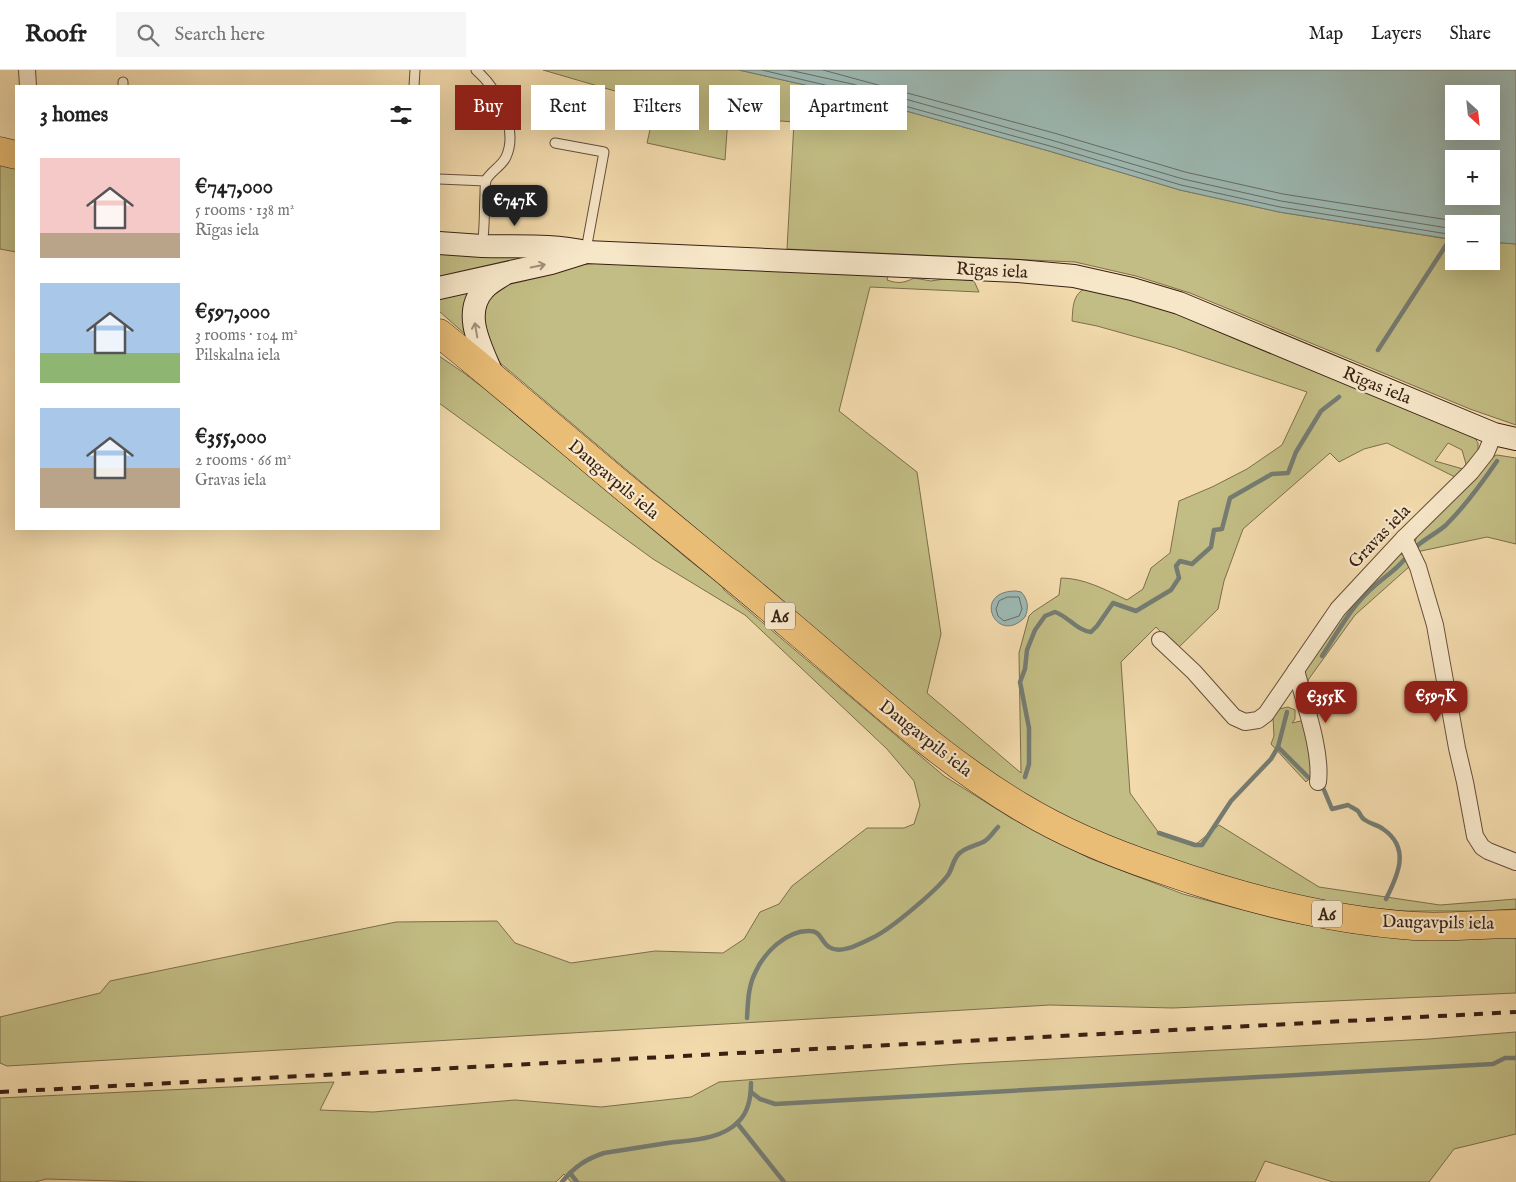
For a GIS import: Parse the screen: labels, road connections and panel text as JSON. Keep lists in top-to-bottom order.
{
  "streets": {
    "highway": ["Daugavpils iela", "A6"],
    "main road": ["Rīgas iela"],
    "street": ["Gravas iela"]
  },
  "crossings": [
    ["Rīgas iela", "Gravas iela"]
  ],
  "north": "bottom right",
  "page": {
    "header": "Roofr",
    "search": "Search here",
    "nav": ["Map", "Layers", "Share"],
    "map_buttons": ["+", "−"],
    "chip": [
      "Buy",
      "Rent",
      "Filters",
      "New",
      "Apartment"
    ],
    "heading": "3 homes",
    "list": [
      {
        "name": "€747,000",
        "note": "5 rooms · 138 m² · Rīgas iela"
      },
      {
        "name": "€597,000",
        "note": "3 rooms · 104 m² · Pilskalna iela"
      },
      {
        "name": "€355,000",
        "note": "2 rooms · 66 m² · Gravas iela"
      }
    ],
    "price": ["€747K", "€597K", "€355K"]
  }
}
